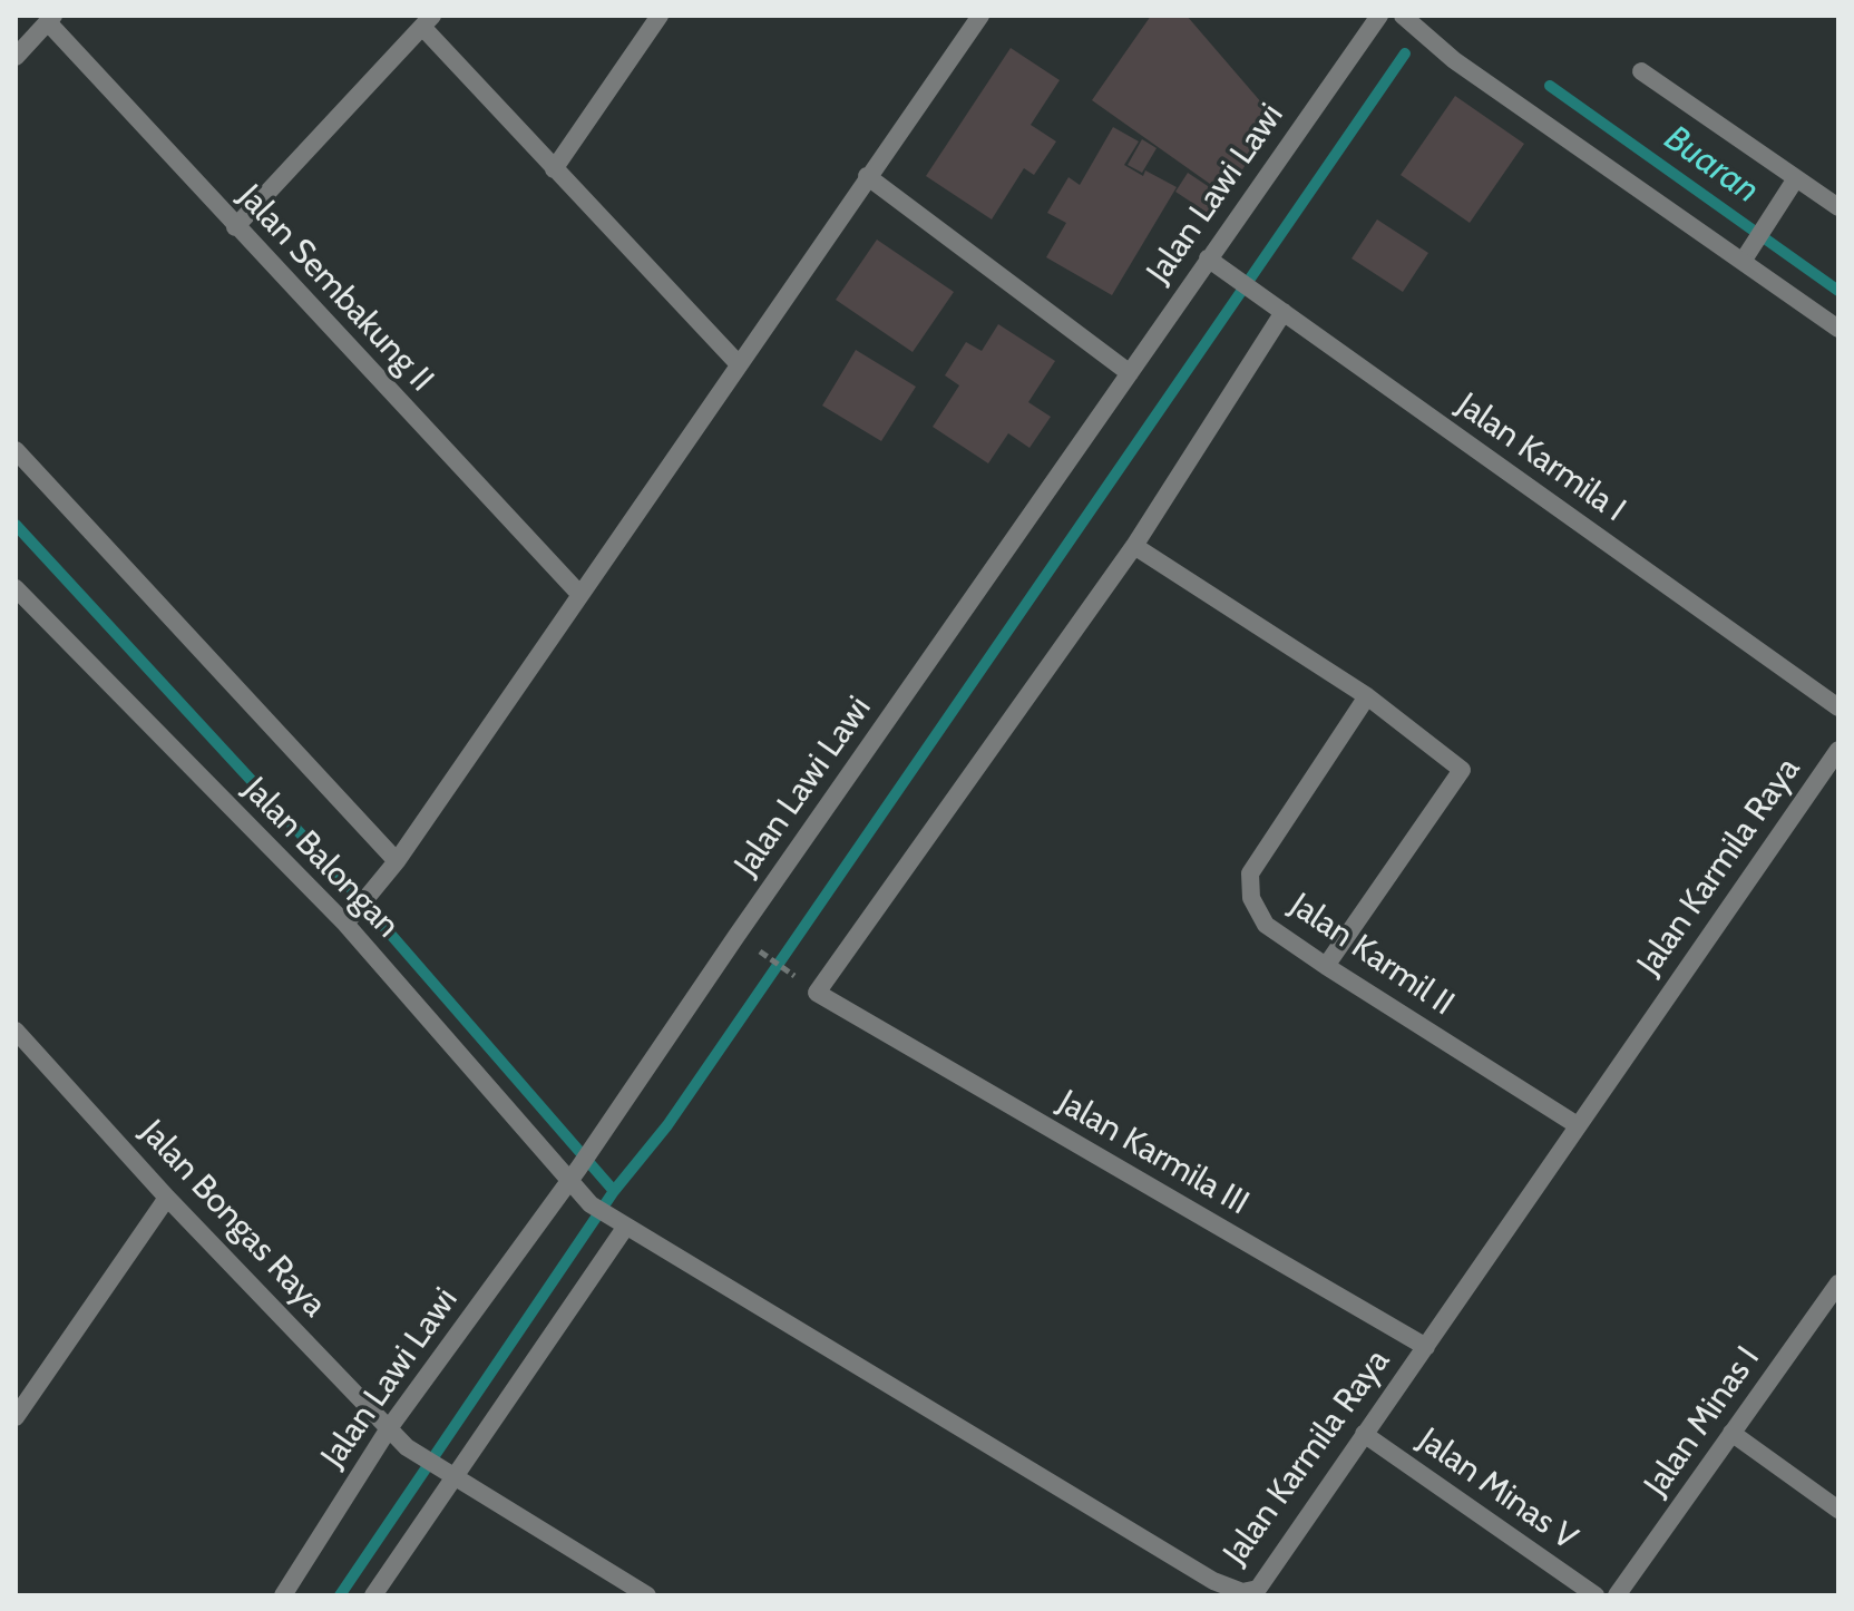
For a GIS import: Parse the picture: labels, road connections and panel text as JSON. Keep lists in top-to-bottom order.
{
  "streets": {
    "street": [
      "Jalan Lawi Lawi",
      "Jalan Sembakung II",
      "Jalan Karmila I",
      "Jalan Balongan",
      "Jalan Karmila Raya",
      "Jalan Karmil II",
      "Jalan Karmila III",
      "Jalan Bongas Raya",
      "Jalan Minas I",
      "Jalan Minas V"
    ]
  },
  "crossings": [
    ["Jalan Lawi Lawi", "Jalan Karmila I"],
    ["Jalan Lawi Lawi", "Jalan Balongan"],
    ["Jalan Lawi Lawi", "Jalan Karmila Raya"],
    ["Jalan Lawi Lawi", "Jalan Bongas Raya"],
    ["Jalan Balongan", "Jalan Karmila Raya"],
    ["Jalan Karmila Raya", "Jalan Karmil II"],
    ["Jalan Karmila Raya", "Jalan Karmila III"],
    ["Jalan Karmila Raya", "Jalan Minas V"]
  ],
  "water": ["Buaran"]
}
